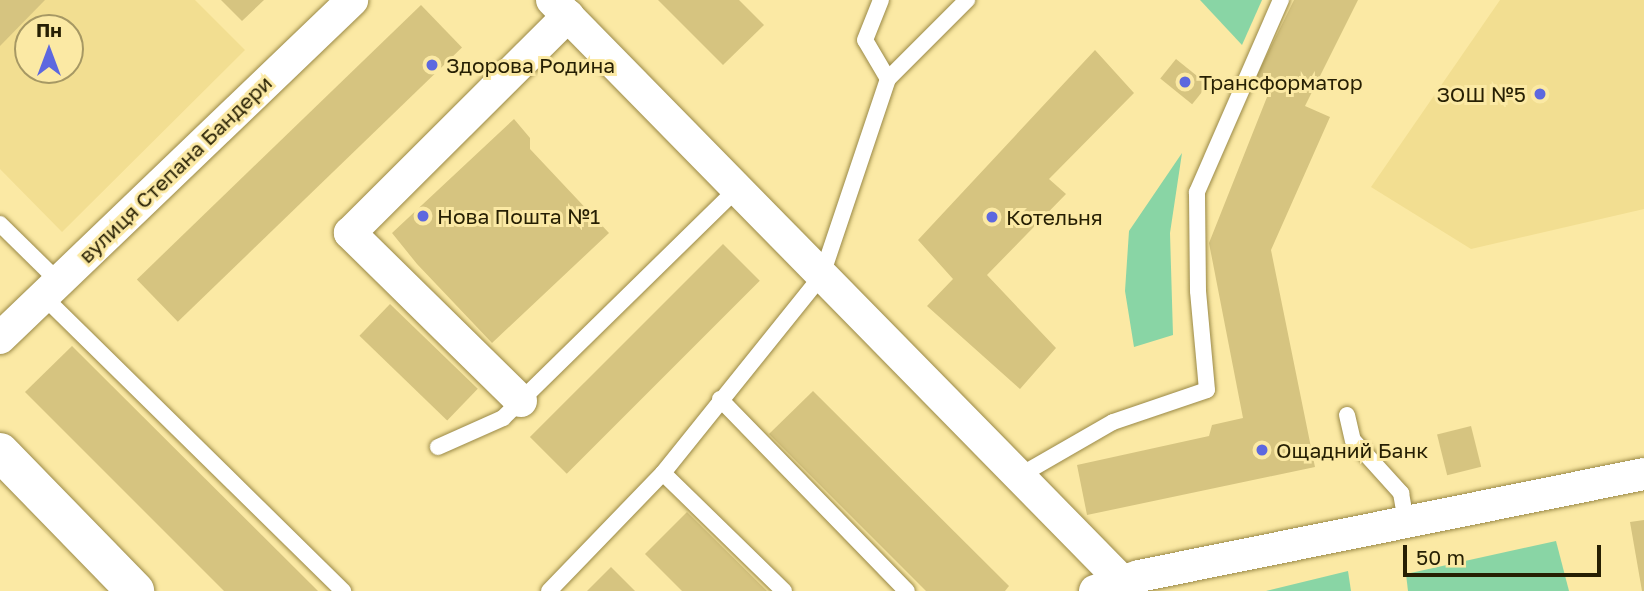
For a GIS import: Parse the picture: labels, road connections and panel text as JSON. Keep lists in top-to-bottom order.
{
  "streets": {
    "street": ["вулиця Степана Бандери"]
  },
  "places": [
    "Здорова Родина",
    "Трансформатор",
    "ЗОШ №5",
    "Нова Пошта №1",
    "Котельня",
    "Ощадний Банк"
  ],
  "scale_bar": "50 m",
  "north": "top"
}
